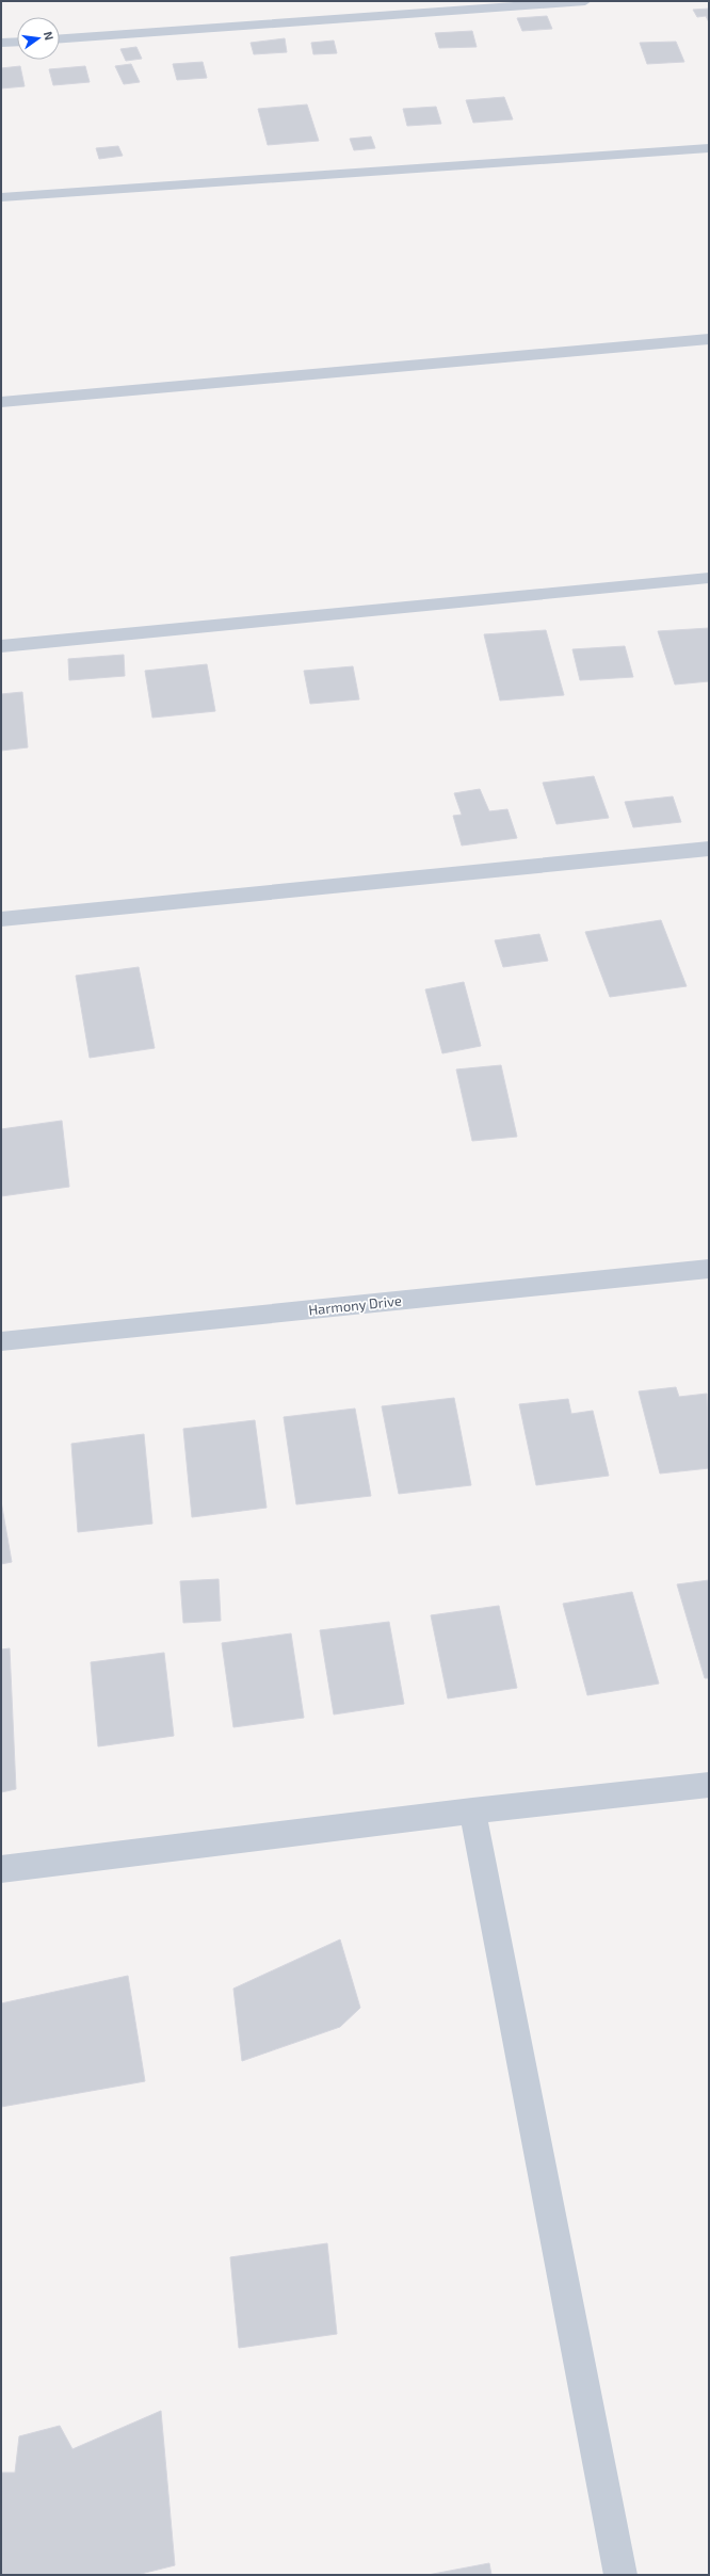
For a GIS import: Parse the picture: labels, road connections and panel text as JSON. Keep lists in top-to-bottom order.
{
  "streets": {
    "street": ["Harmony Drive"]
  },
  "north": "right"
}
